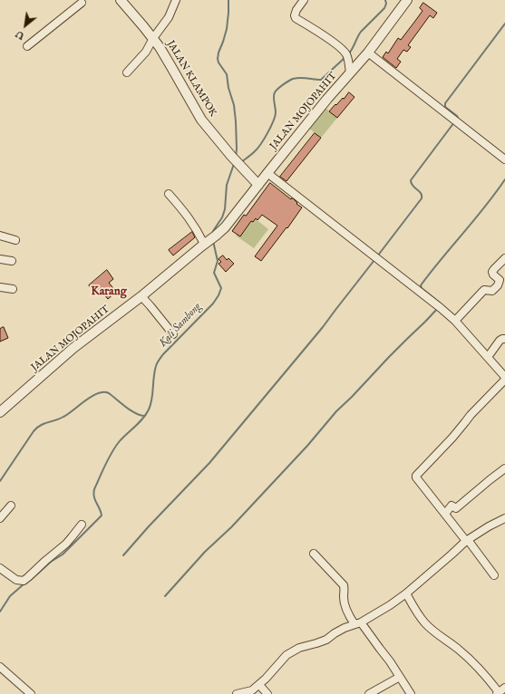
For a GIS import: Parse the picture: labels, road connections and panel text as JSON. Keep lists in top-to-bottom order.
{
  "streets": {
    "street": ["JALAN KLAMPOK", "JALAN MOJOPAHIT"]
  },
  "crossings": [
    ["JALAN KLAMPOK", "JALAN MOJOPAHIT"]
  ],
  "districts": ["Karang"],
  "water": ["Kali Sambong"],
  "north": "bottom left"
}
